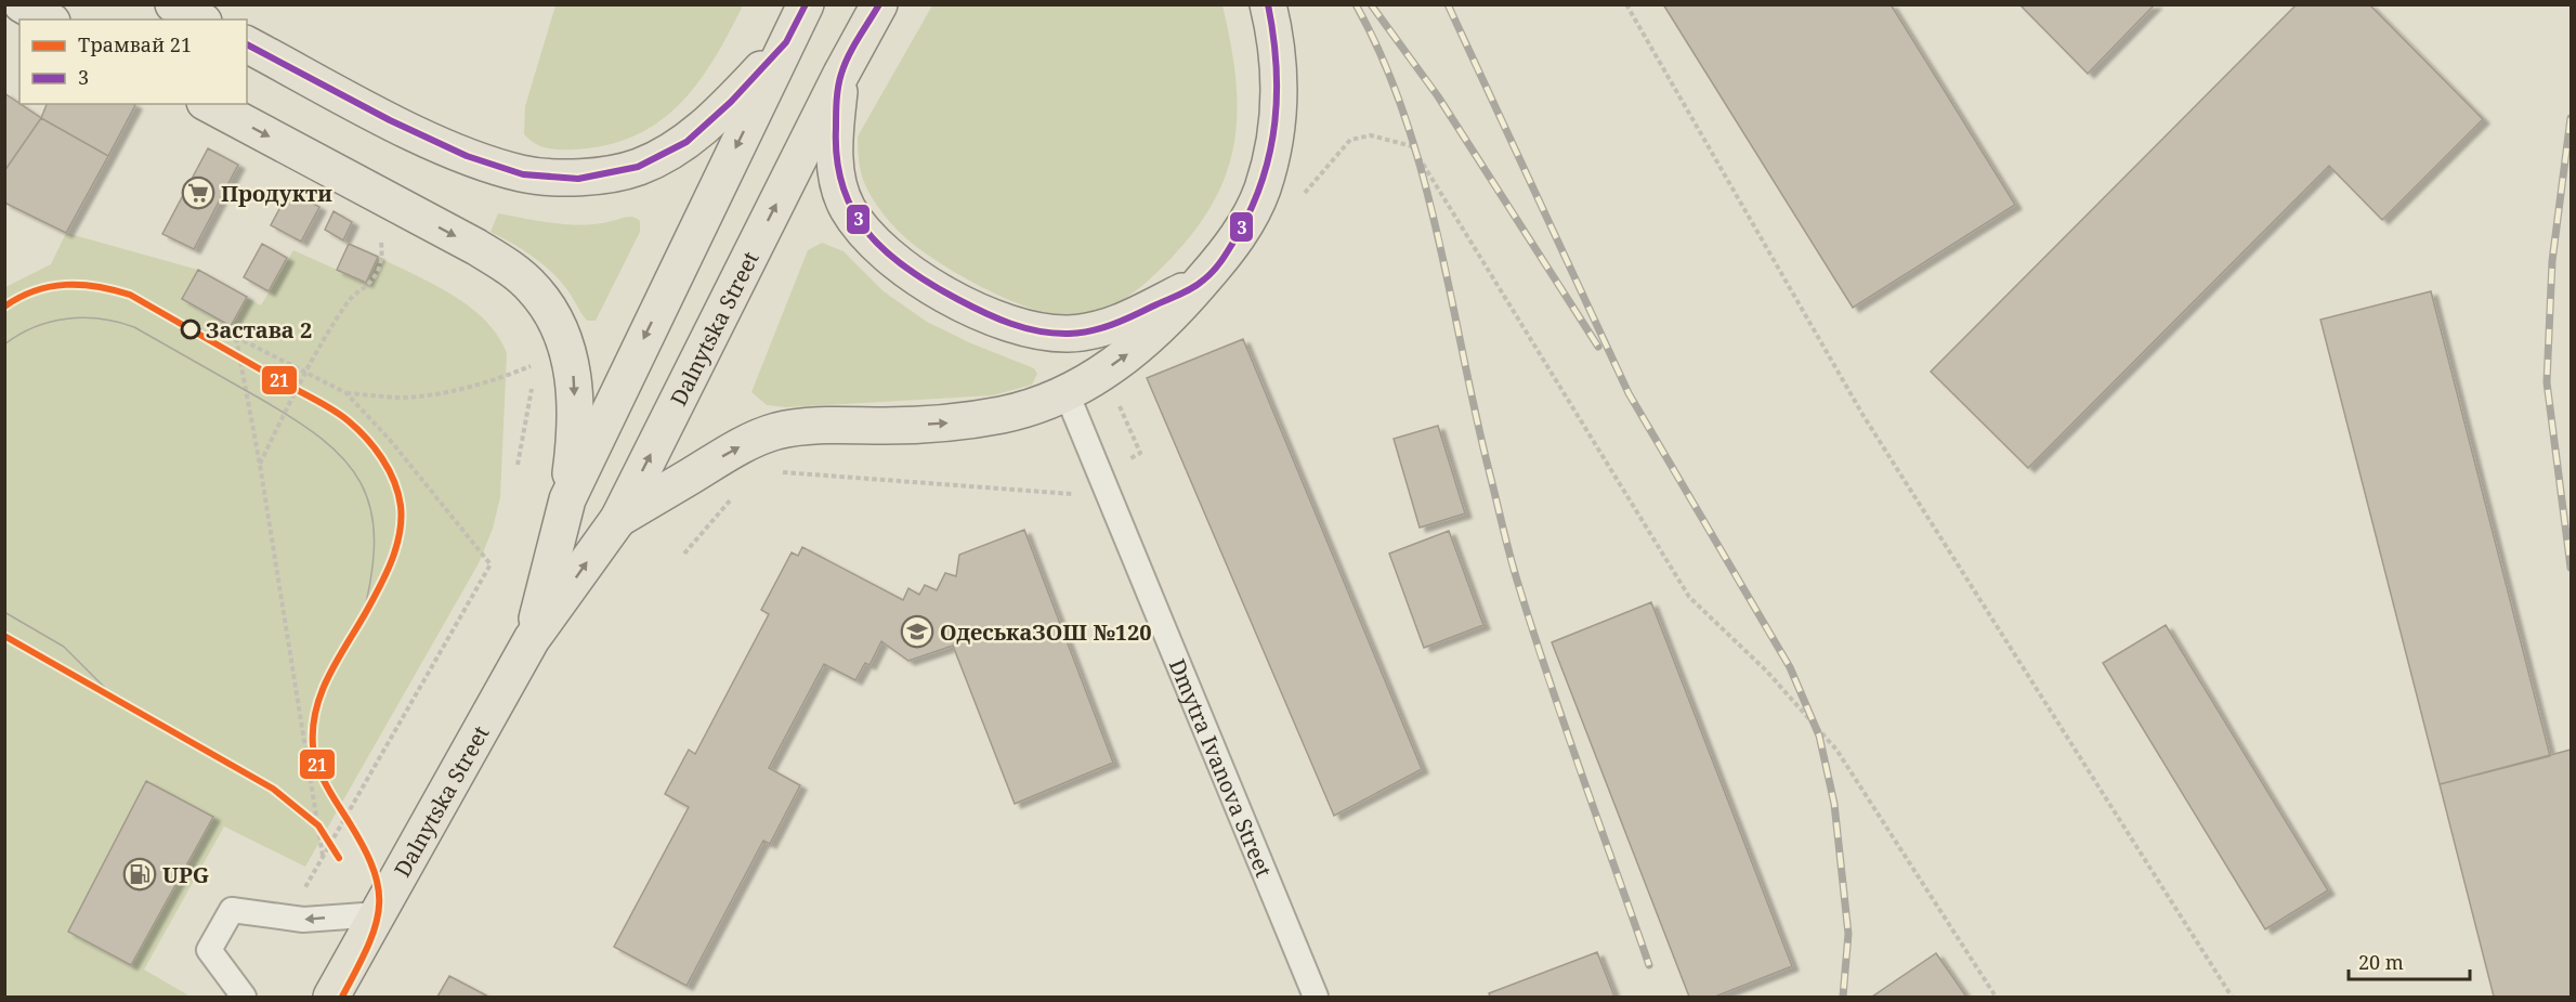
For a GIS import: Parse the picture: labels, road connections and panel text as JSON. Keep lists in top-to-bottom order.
{
  "streets": {
    "main road": ["Dalnytska Street"],
    "lane": ["Dmytra Ivanova Street"]
  },
  "places": {
    "supermarket": ["Продукти"],
    "other": ["Застава 2"],
    "school or university": ["ОдеськаЗОШ №120"],
    "fuel station": ["UPG"]
  },
  "lines": ["transit line 3", "tram line 21"],
  "legend": ["Трамвай 21", "3"],
  "scale_bar": "20 m"
}
